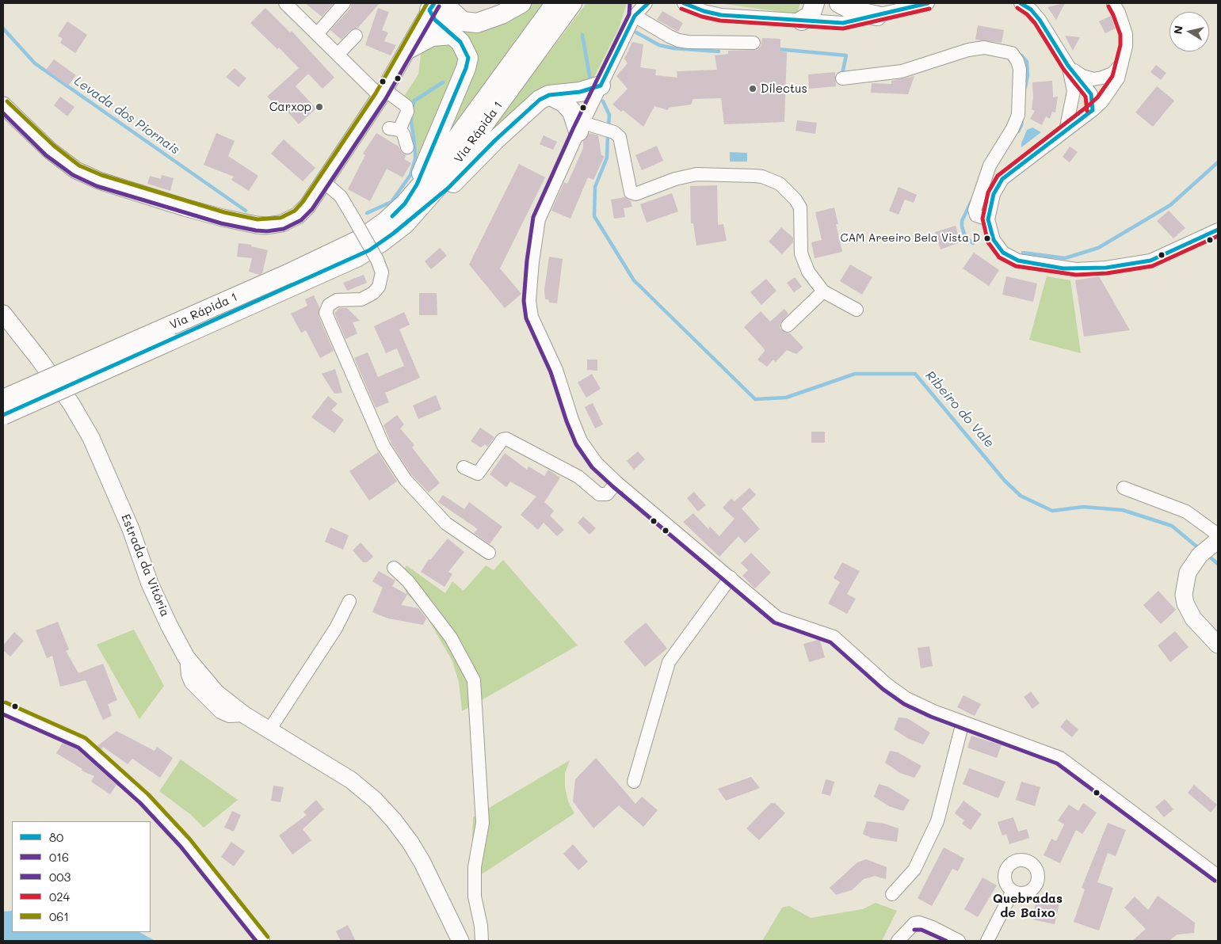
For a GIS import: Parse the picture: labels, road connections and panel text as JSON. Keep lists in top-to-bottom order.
{
  "streets": {
    "highway": ["Via Rápida 1"],
    "main road": ["Estrada da Vitória"]
  },
  "districts": ["Quebradas de Baixo"],
  "water": ["Levada dos Piornais", "Ribeiro do Vale"],
  "places": ["Dilectus", "Carxop", "CAM Areeiro Bela Vista D"],
  "lines": [
    "transit line 80",
    "transit line 016",
    "transit line 061",
    "transit line 003",
    "transit line 024"
  ],
  "legend": [
    "80",
    "016",
    "003",
    "024",
    "061"
  ],
  "north": "left"
}
